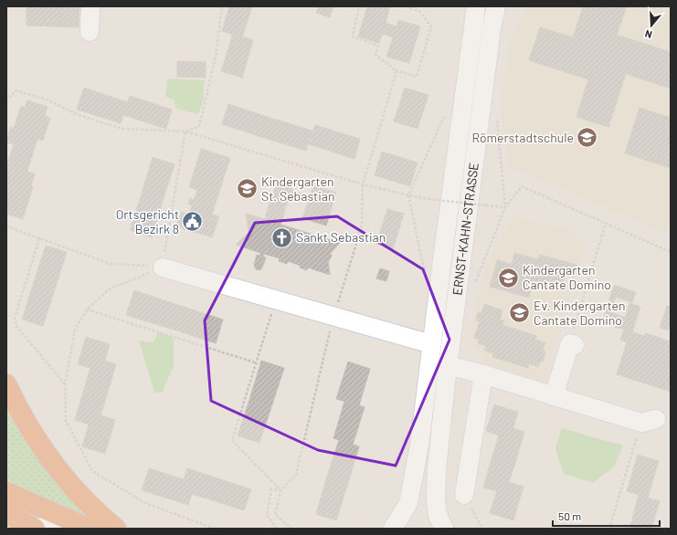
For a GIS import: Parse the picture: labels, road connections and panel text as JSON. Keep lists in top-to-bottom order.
{
  "streets": {
    "street": ["ERNST-KAHN-STRASSE"]
  },
  "places": {
    "school or university": [
      "Römerstadtschule",
      "Kindergarten St. Sebastian",
      "Kindergarten Cantate Domino",
      "Ev. Kindergarten Cantate Domino"
    ],
    "public building": ["Ortsgericht Bezirk 8"],
    "church": ["Sankt Sebastian"]
  },
  "scale_bar": "50 m",
  "north": "bottom"
}
